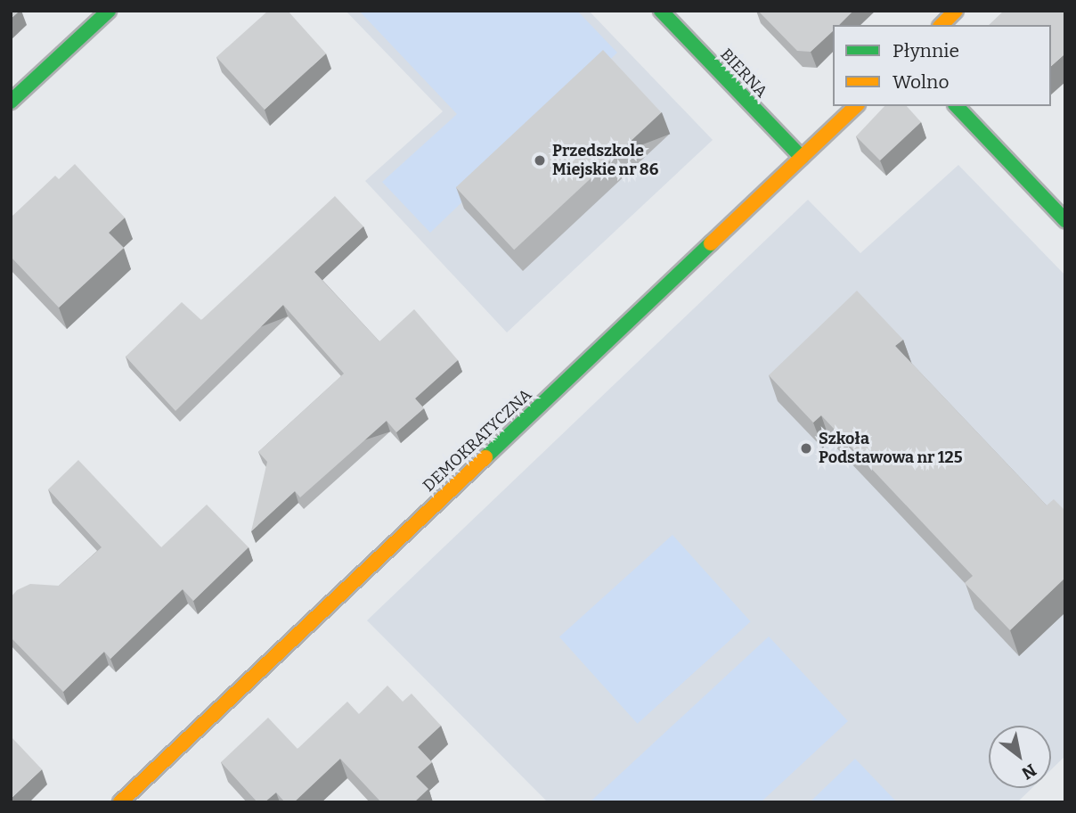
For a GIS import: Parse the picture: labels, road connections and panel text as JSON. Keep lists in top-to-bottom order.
{
  "streets": {
    "street": ["BIERNA", "DEMOKRATYCZNA"]
  },
  "crossings": [
    ["BIERNA", "DEMOKRATYCZNA"]
  ],
  "places": ["Przedszkole Miejskie nr 86", "Szkoła Podstawowa nr 125"],
  "legend": ["Płynnie", "Wolno"],
  "north": "bottom right"
}
